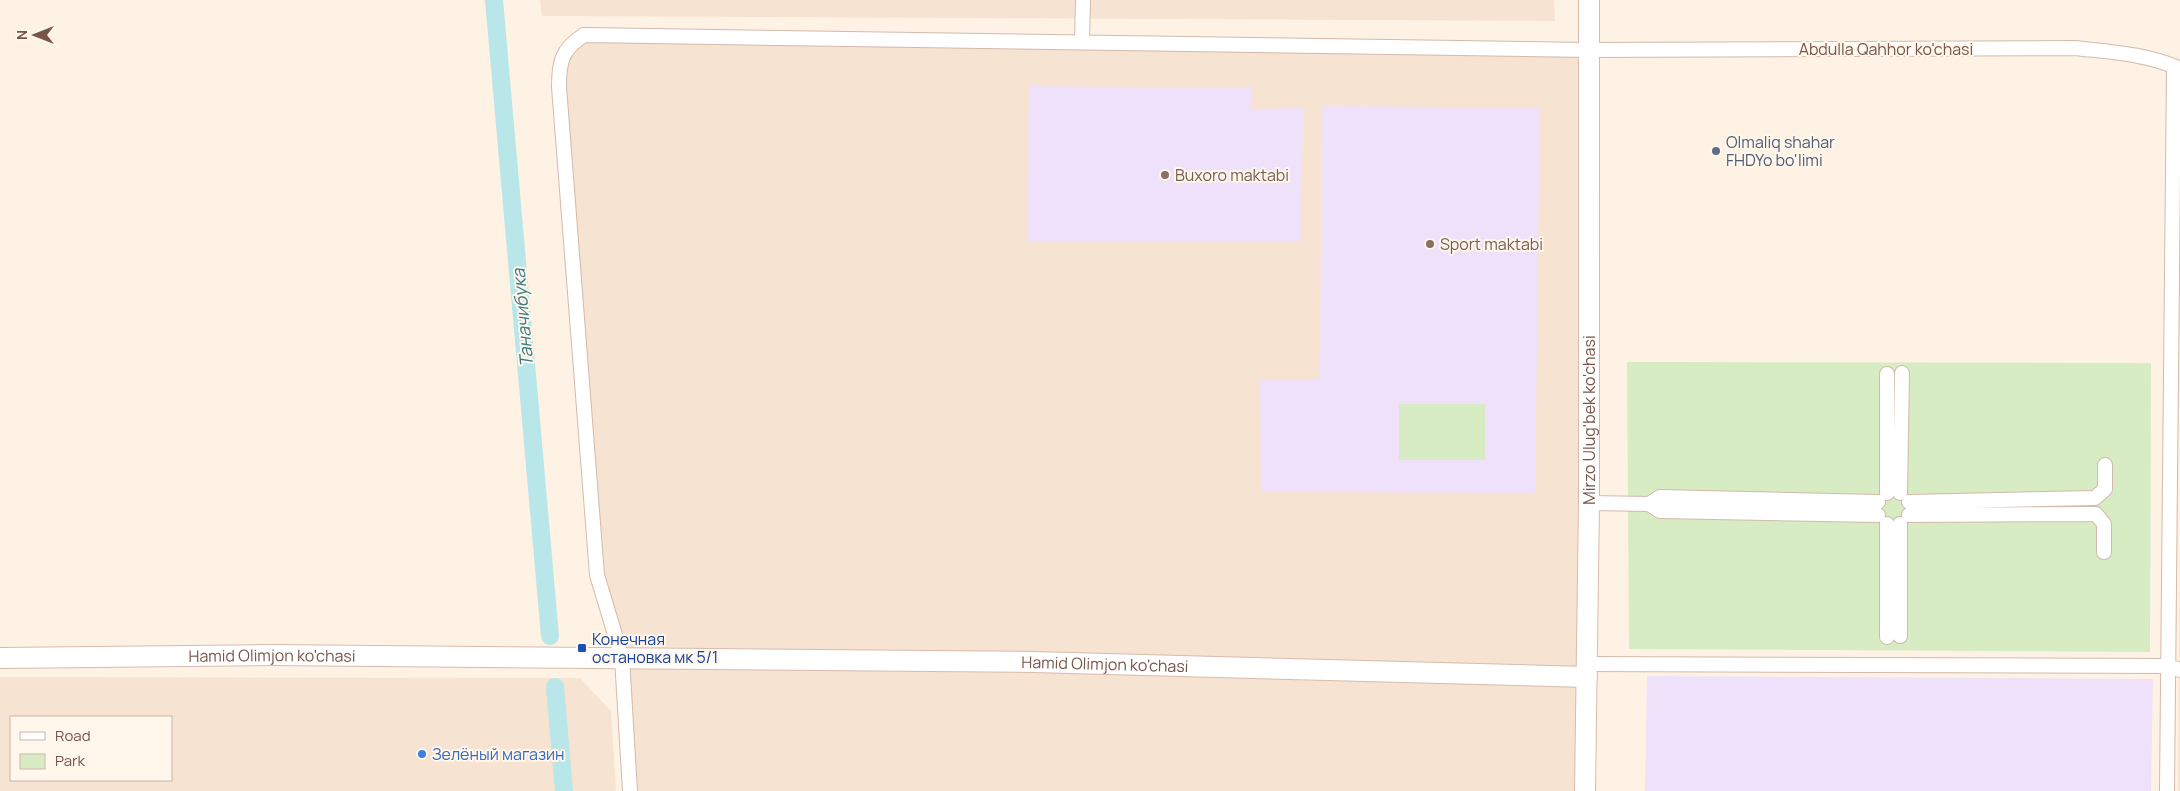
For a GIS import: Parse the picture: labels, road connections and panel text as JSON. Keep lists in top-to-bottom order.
{
  "streets": {
    "street": ["Abdulla Qahhor ko'chasi", "Mirzo Ulug'bek ko'chasi", "Hamid Olimjon ko'chasi"]
  },
  "crossings": [
    ["Abdulla Qahhor ko'chasi", "Mirzo Ulug'bek ko'chasi"],
    ["Abdulla Qahhor ko'chasi", "Hamid Olimjon ko'chasi"],
    ["Mirzo Ulug'bek ko'chasi", "Hamid Olimjon ko'chasi"]
  ],
  "water": ["Таначибука"],
  "places": {
    "other": [
      "Olmaliq shahar FHDYo bo'limi",
      "Buxoro maktabi",
      "Sport maktabi",
      "Зелёный магазин"
    ],
    "transit": ["Конечная остановка мк 5/1"]
  },
  "legend": ["Road", "Park"],
  "north": "left"
}
